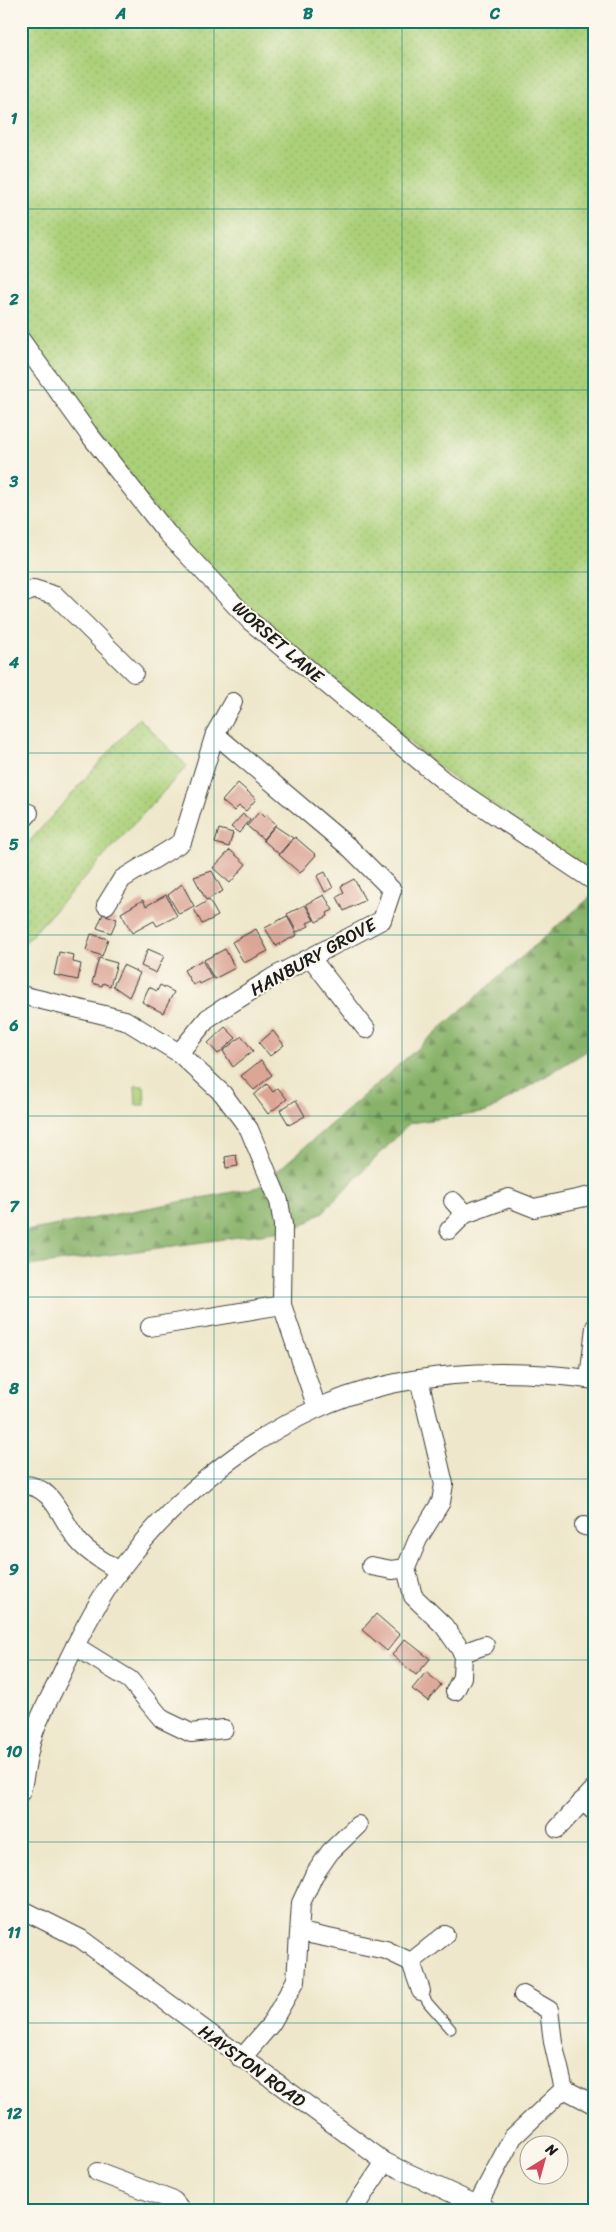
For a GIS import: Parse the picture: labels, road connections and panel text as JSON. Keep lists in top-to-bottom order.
{
  "streets": {
    "street": ["WORSET LANE", "HANBURY GROVE", "HAYSTON ROAD"]
  },
  "north": "top right",
  "grid": {
    "columns": ["A", "B", "C"],
    "rows": [
      "1",
      "2",
      "3",
      "4",
      "5",
      "6",
      "7",
      "8",
      "9",
      "10",
      "11",
      "12"
    ]
  }
}
